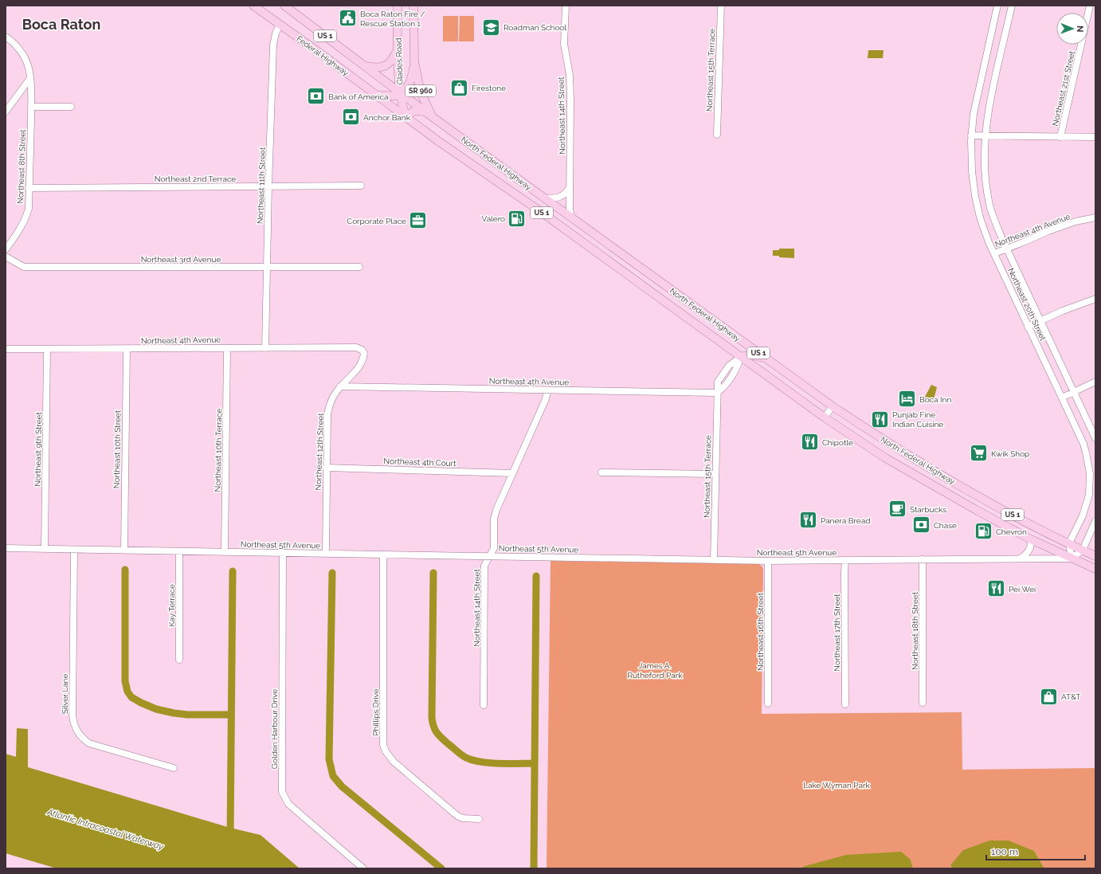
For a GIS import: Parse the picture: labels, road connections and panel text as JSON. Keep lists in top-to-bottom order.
{
  "streets": {
    "main road": [
      "US 1",
      "Federal Highway",
      "Glades Road",
      "SR 960",
      "North Federal Highway"
    ],
    "street": [
      "Northeast 15th Terrace",
      "Northeast 21st Street",
      "Northeast 14th Street",
      "Northeast 8th Street",
      "Northeast 2nd Terrace",
      "Northeast 11th Street",
      "Northeast 4th Avenue",
      "Northeast 3rd Avenue",
      "Northeast 20th Street",
      "Northeast 9th Street",
      "Northeast 10th Street",
      "Northeast 10th Terrace",
      "Northeast 12th Street",
      "Northeast 4th Court",
      "Northeast 5th Avenue",
      "Kay Terrace",
      "Northeast 18th Street",
      "Northeast 16th Street",
      "Northeast 17th Street",
      "Silver Lane",
      "Phillips Drive",
      "Golden Harbour Drive"
    ]
  },
  "crossings": [
    ["Federal Highway", "Glades Road"],
    ["Federal Highway", "North Federal Highway"],
    ["Federal Highway", "Northeast 11th Street"],
    ["Glades Road", "North Federal Highway"],
    ["Northeast 15th Terrace", "North Federal Highway"],
    ["Northeast 15th Terrace", "Northeast 4th Avenue"],
    ["Northeast 15th Terrace", "Northeast 5th Avenue"],
    ["Northeast 14th Street", "North Federal Highway"],
    ["Northeast 14th Street", "Northeast 4th Avenue"],
    ["Northeast 14th Street", "Northeast 4th Court"],
    ["Northeast 14th Street", "Northeast 5th Avenue"],
    ["North Federal Highway", "Northeast 20th Street"],
    ["North Federal Highway", "Northeast 5th Avenue"],
    ["Northeast 8th Street", "Northeast 2nd Terrace"],
    ["Northeast 2nd Terrace", "Northeast 11th Street"],
    ["Northeast 11th Street", "Northeast 4th Avenue"],
    ["Northeast 11th Street", "Northeast 3rd Avenue"],
    ["Northeast 4th Avenue", "Northeast 20th Street"],
    ["Northeast 4th Avenue", "Northeast 9th Street"],
    ["Northeast 4th Avenue", "Northeast 10th Street"],
    ["Northeast 4th Avenue", "Northeast 10th Terrace"],
    ["Northeast 4th Avenue", "Northeast 12th Street"],
    ["Northeast 9th Street", "Northeast 5th Avenue"],
    ["Northeast 10th Street", "Northeast 5th Avenue"],
    ["Northeast 10th Terrace", "Northeast 5th Avenue"],
    ["Northeast 12th Street", "Northeast 4th Court"],
    ["Northeast 12th Street", "Northeast 5th Avenue"],
    ["Northeast 5th Avenue", "Kay Terrace"],
    ["Northeast 5th Avenue", "Northeast 18th Street"],
    ["Northeast 5th Avenue", "Northeast 16th Street"],
    ["Northeast 5th Avenue", "Northeast 17th Street"],
    ["Northeast 5th Avenue", "Silver Lane"],
    ["Northeast 5th Avenue", "Phillips Drive"],
    ["Northeast 5th Avenue", "Golden Harbour Drive"]
  ],
  "districts": ["Boca Raton"],
  "water": ["Atlantic Intracoastal Waterway"],
  "parks": ["James A. Rutheford Park", "Lake Wyman Park"],
  "places": {
    "public building": ["Boca Raton Fire / Rescue Station 1"],
    "school or university": ["Roadman School"],
    "shop": ["Firestone", "AT&T"],
    "bank": ["Bank of America", "Anchor Bank", "Chase"],
    "fuel station": ["Valero", "Chevron"],
    "office": ["Corporate Place"],
    "hotel": ["Boca Inn"],
    "restaurant": [
      "Punjab Fine Indian Cuisine",
      "Chipotle",
      "Panera Bread",
      "Pei Wei"
    ],
    "supermarket": ["Kwik Shop"],
    "cafe": ["Starbucks"]
  },
  "scale_bar": "100 m",
  "north": "right"
}
